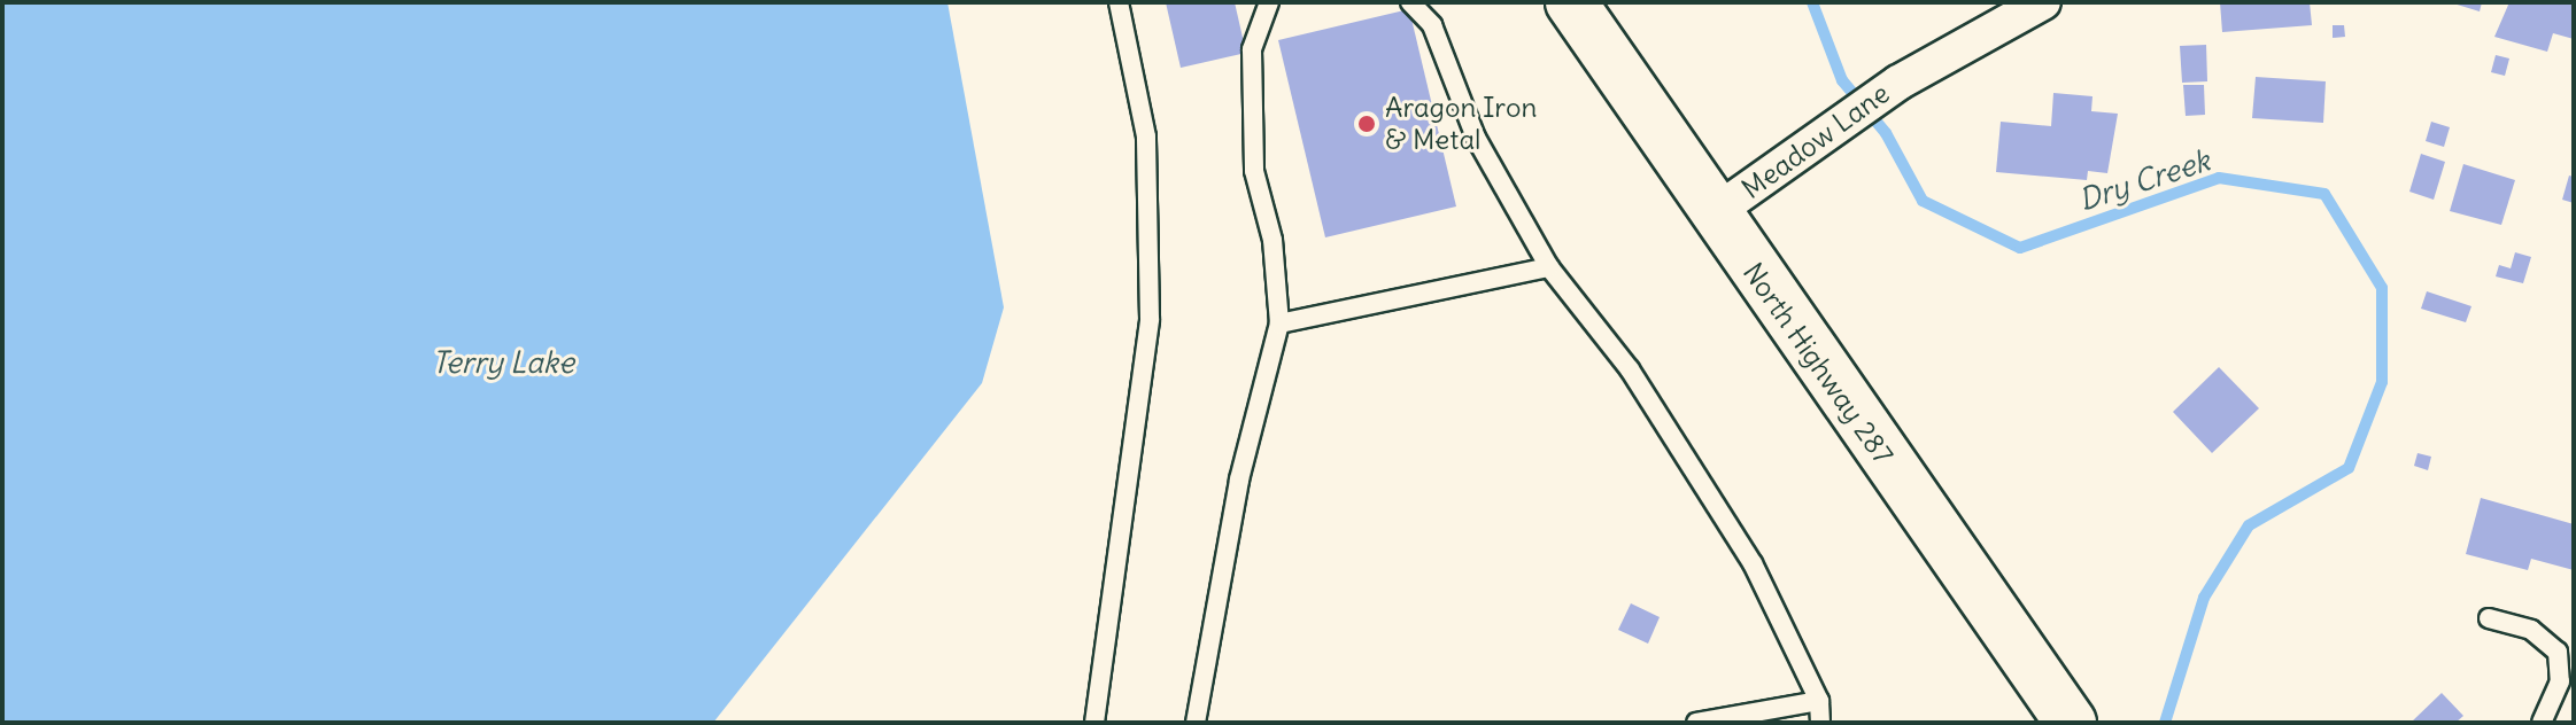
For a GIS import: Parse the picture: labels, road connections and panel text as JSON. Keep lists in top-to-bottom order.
{
  "streets": {
    "highway": ["North Highway 287"],
    "street": ["Meadow Lane"]
  },
  "crossings": [
    ["Meadow Lane", "North Highway 287"]
  ],
  "water": ["Dry Creek", "Terry Lake"],
  "places": ["Aragon Iron & Metal"]
}
